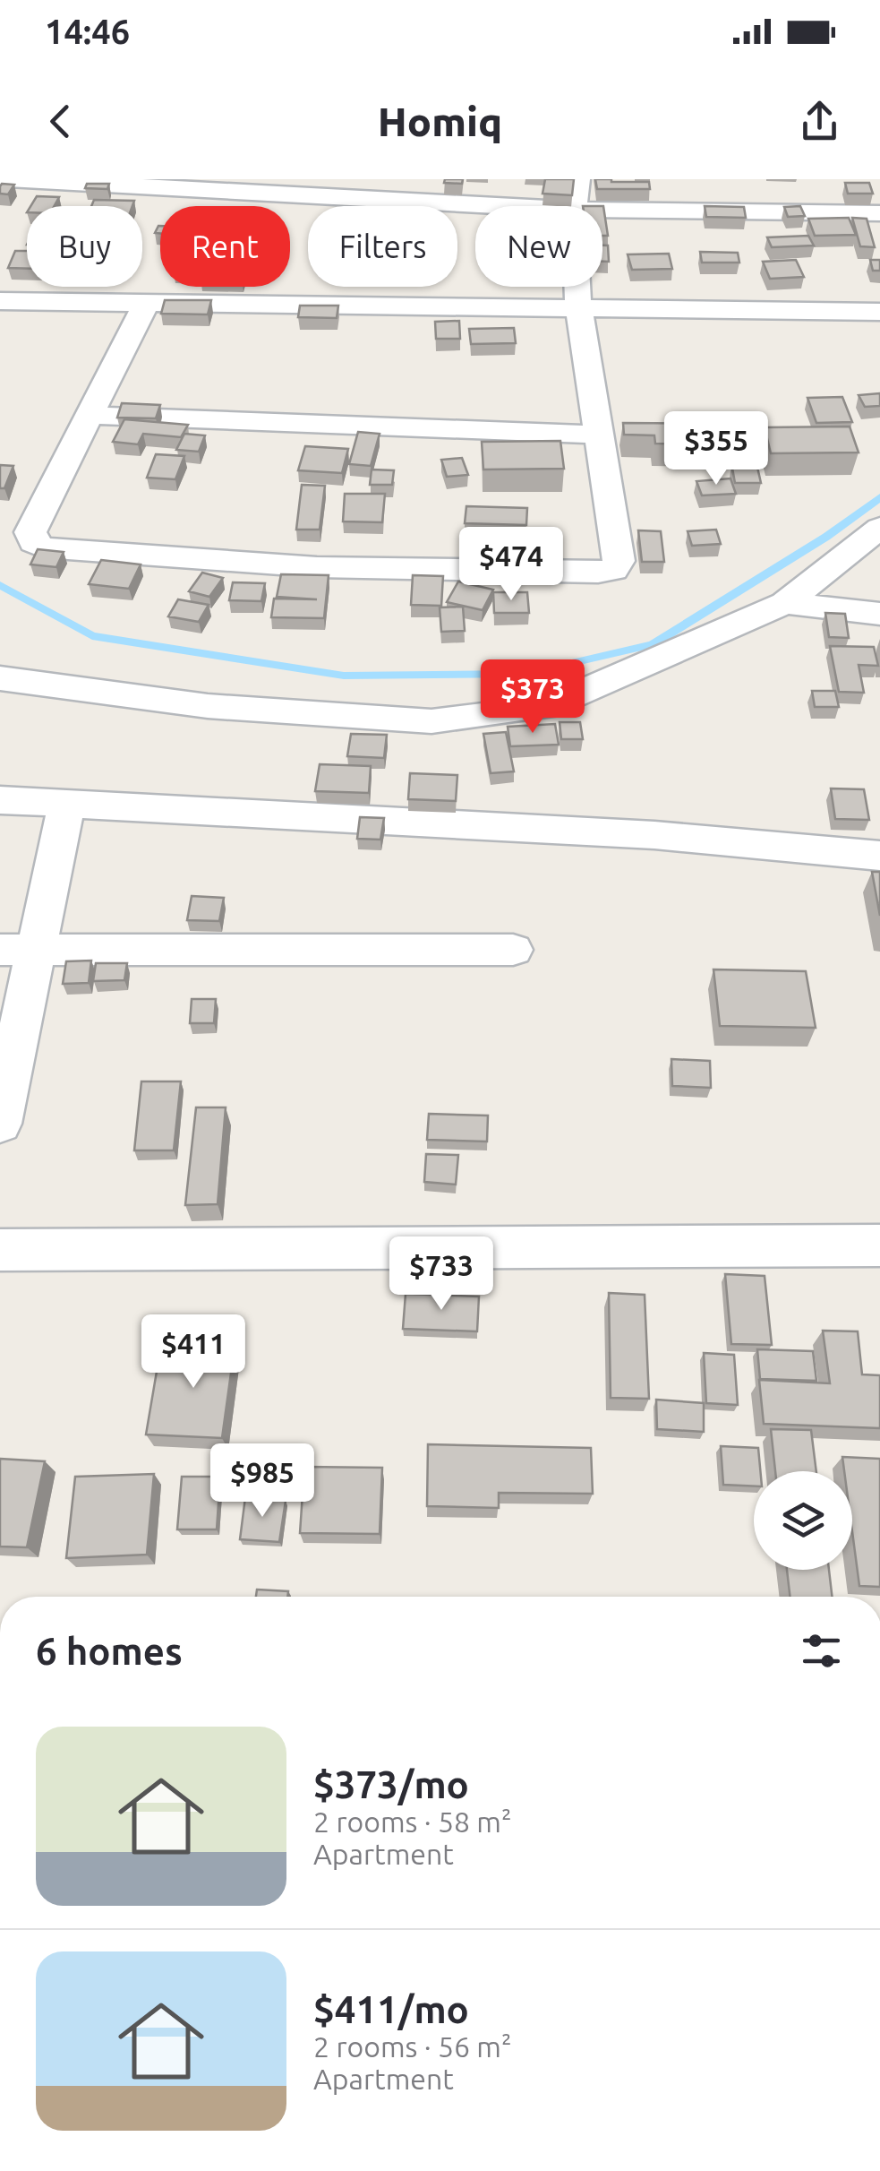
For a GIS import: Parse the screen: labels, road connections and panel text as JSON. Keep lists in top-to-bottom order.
{
  "page": {
    "status": "14:46",
    "header": "Homiq",
    "chip": [
      "Buy",
      "Rent",
      "Filters",
      "New"
    ],
    "price": [
      "$355",
      "$474",
      "$373",
      "$733",
      "$411",
      "$985"
    ],
    "heading": "6 homes",
    "list": [
      {
        "name": "$373/mo",
        "note": "2 rooms · 58 m² · Apartment"
      },
      {
        "name": "$411/mo",
        "note": "2 rooms · 56 m² · Apartment"
      }
    ]
  }
}
